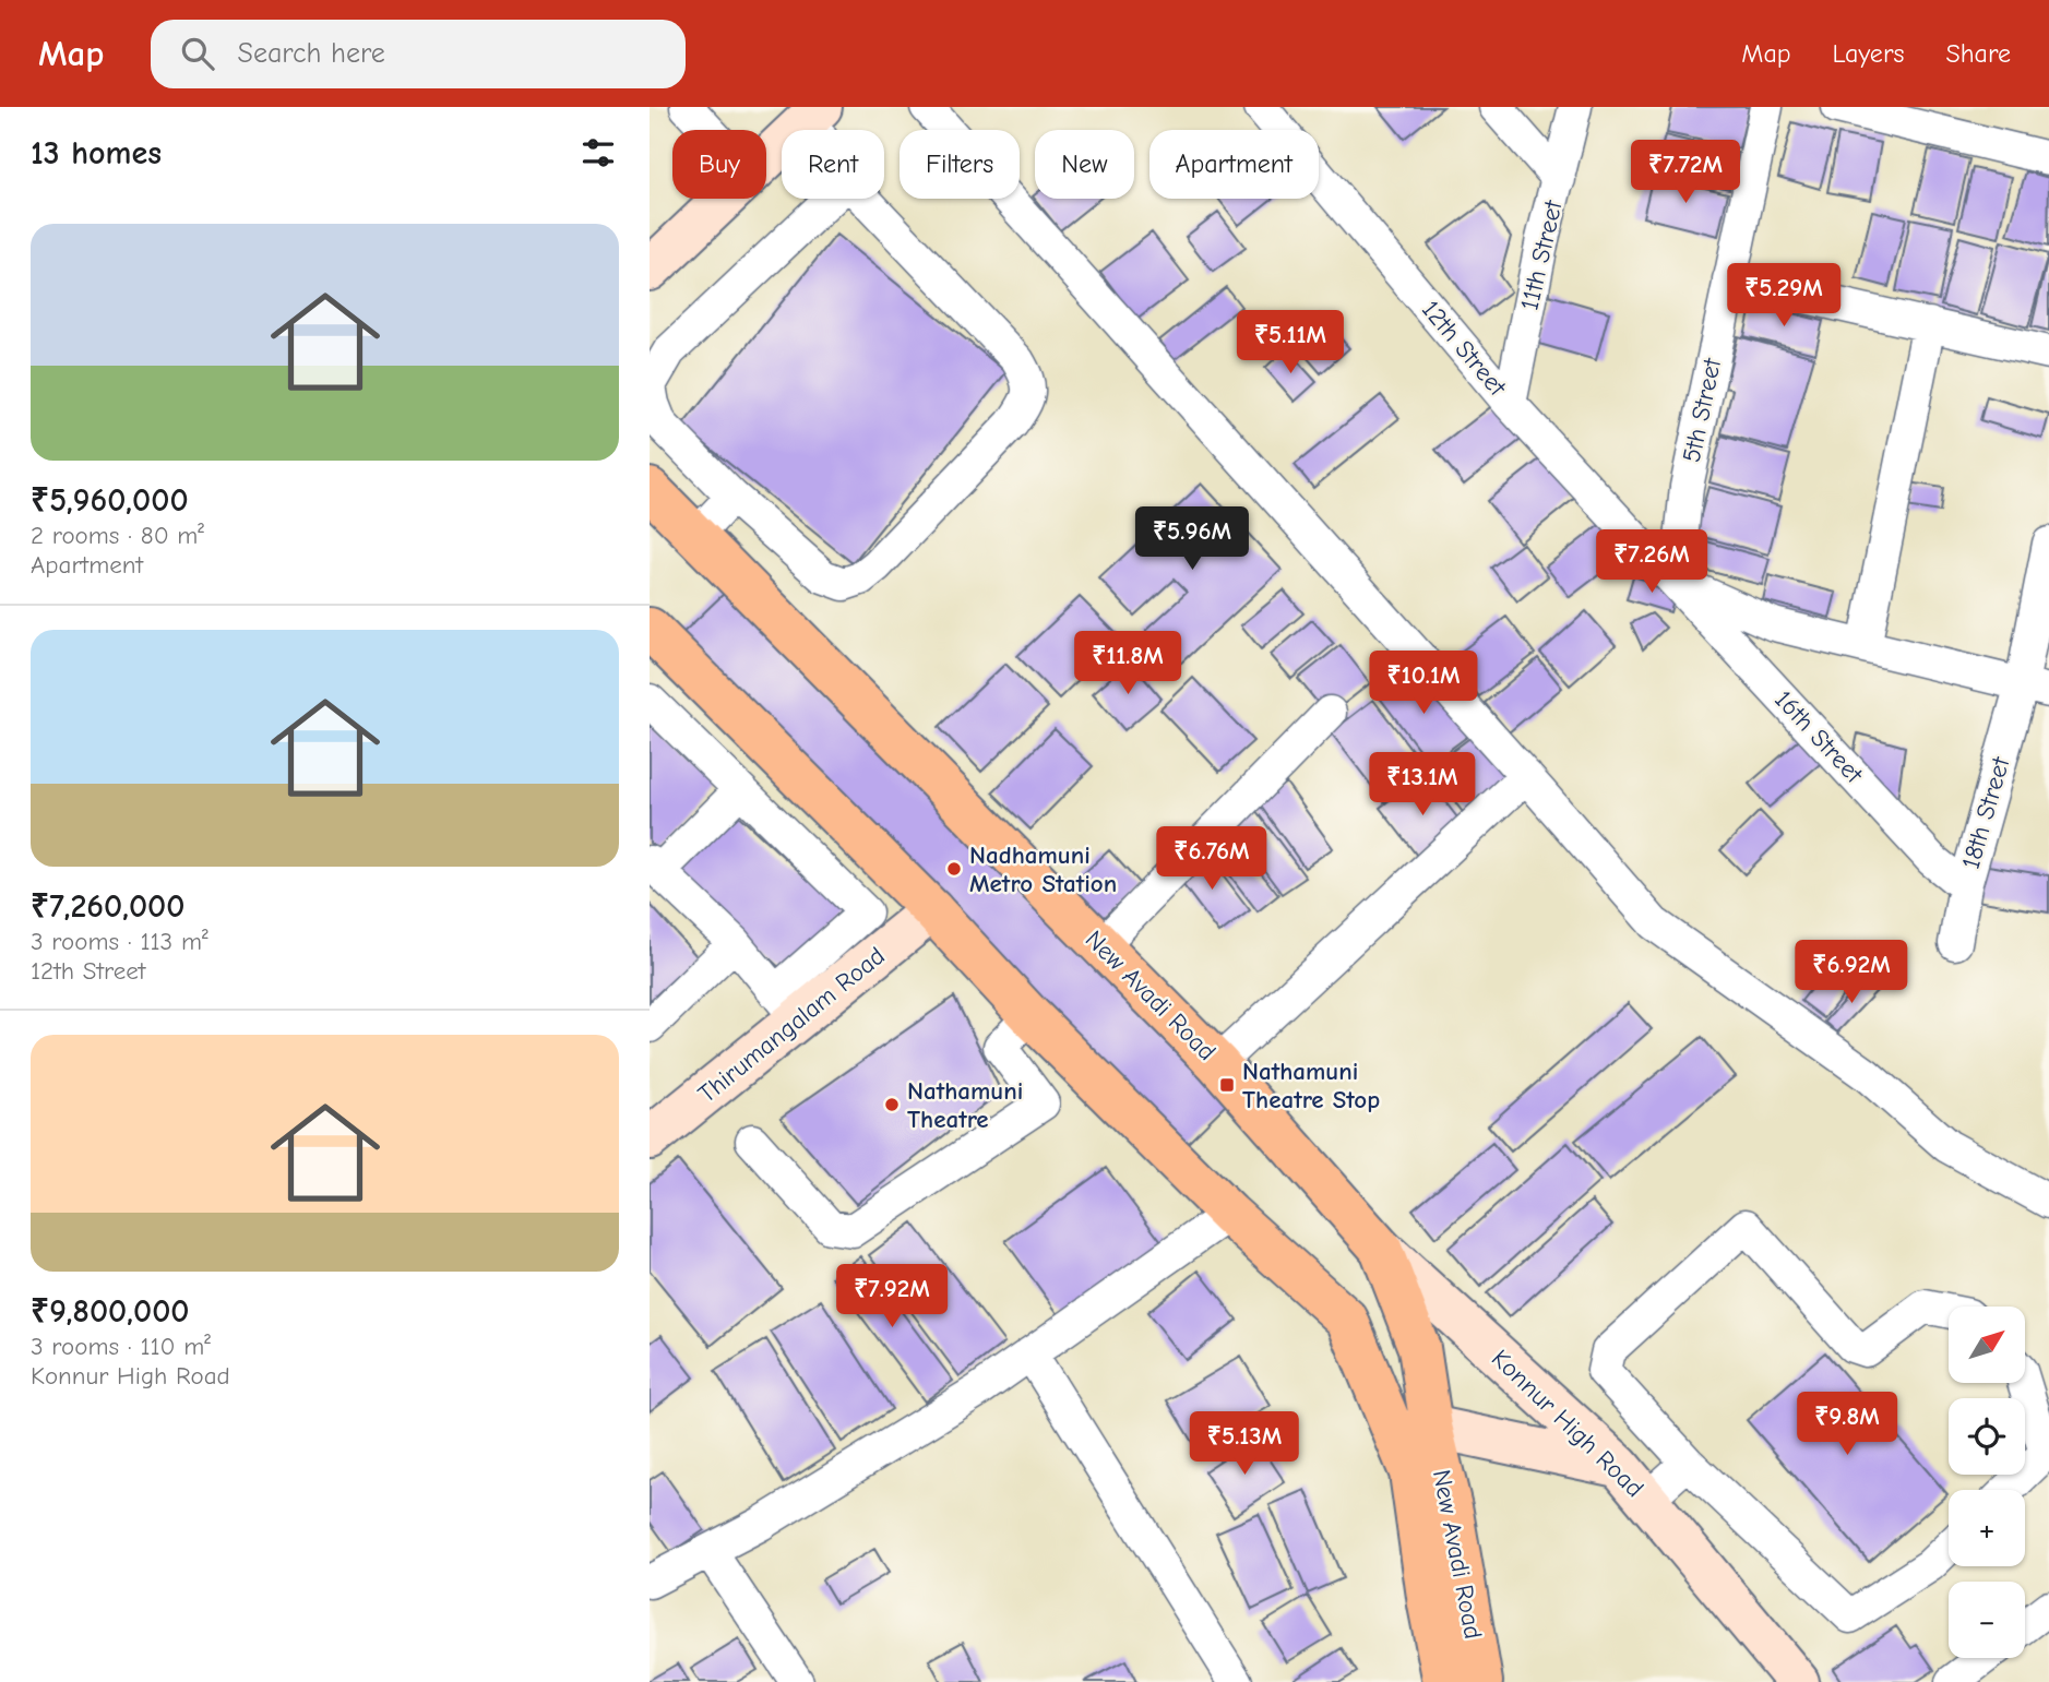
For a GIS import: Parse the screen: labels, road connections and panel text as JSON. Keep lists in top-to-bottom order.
{
  "streets": {
    "main road": ["New Avadi Road", "Thirumangalam Road", "Konnur High Road"],
    "street": [
      "11th Street",
      "12th Street",
      "5th Street",
      "16th Street",
      "18th Street"
    ]
  },
  "crossings": [
    ["11th Street", "12th Street"],
    ["12th Street", "5th Street"],
    ["12th Street", "16th Street"],
    ["5th Street", "16th Street"],
    ["16th Street", "18th Street"],
    ["New Avadi Road", "Thirumangalam Road"],
    ["New Avadi Road", "Konnur High Road"]
  ],
  "places": {
    "other": ["Nadhamuni Metro Station", "Nathamuni Theatre"],
    "transit": ["Nathamuni Theatre Stop"]
  },
  "north": "top right",
  "page": {
    "header": "Map",
    "search": "Search here",
    "nav": ["Map", "Layers", "Share"],
    "heading": "13 homes",
    "chip": [
      "Buy",
      "Rent",
      "Filters",
      "New",
      "Apartment"
    ],
    "price": [
      "₹7.72M",
      "₹5.29M",
      "₹5.11M",
      "₹5.96M",
      "₹7.26M",
      "₹11.8M",
      "₹10.1M",
      "₹13.1M",
      "₹6.76M",
      "₹6.92M",
      "₹7.92M",
      "₹9.8M",
      "₹5.13M"
    ],
    "list": [
      {
        "name": "₹5,960,000",
        "note": "2 rooms · 80 m² · Apartment"
      },
      {
        "name": "₹7,260,000",
        "note": "3 rooms · 113 m² · 12th Street"
      },
      {
        "name": "₹9,800,000",
        "note": "3 rooms · 110 m² · Konnur High Road"
      }
    ],
    "map_buttons": ["+", "−"]
  }
}
